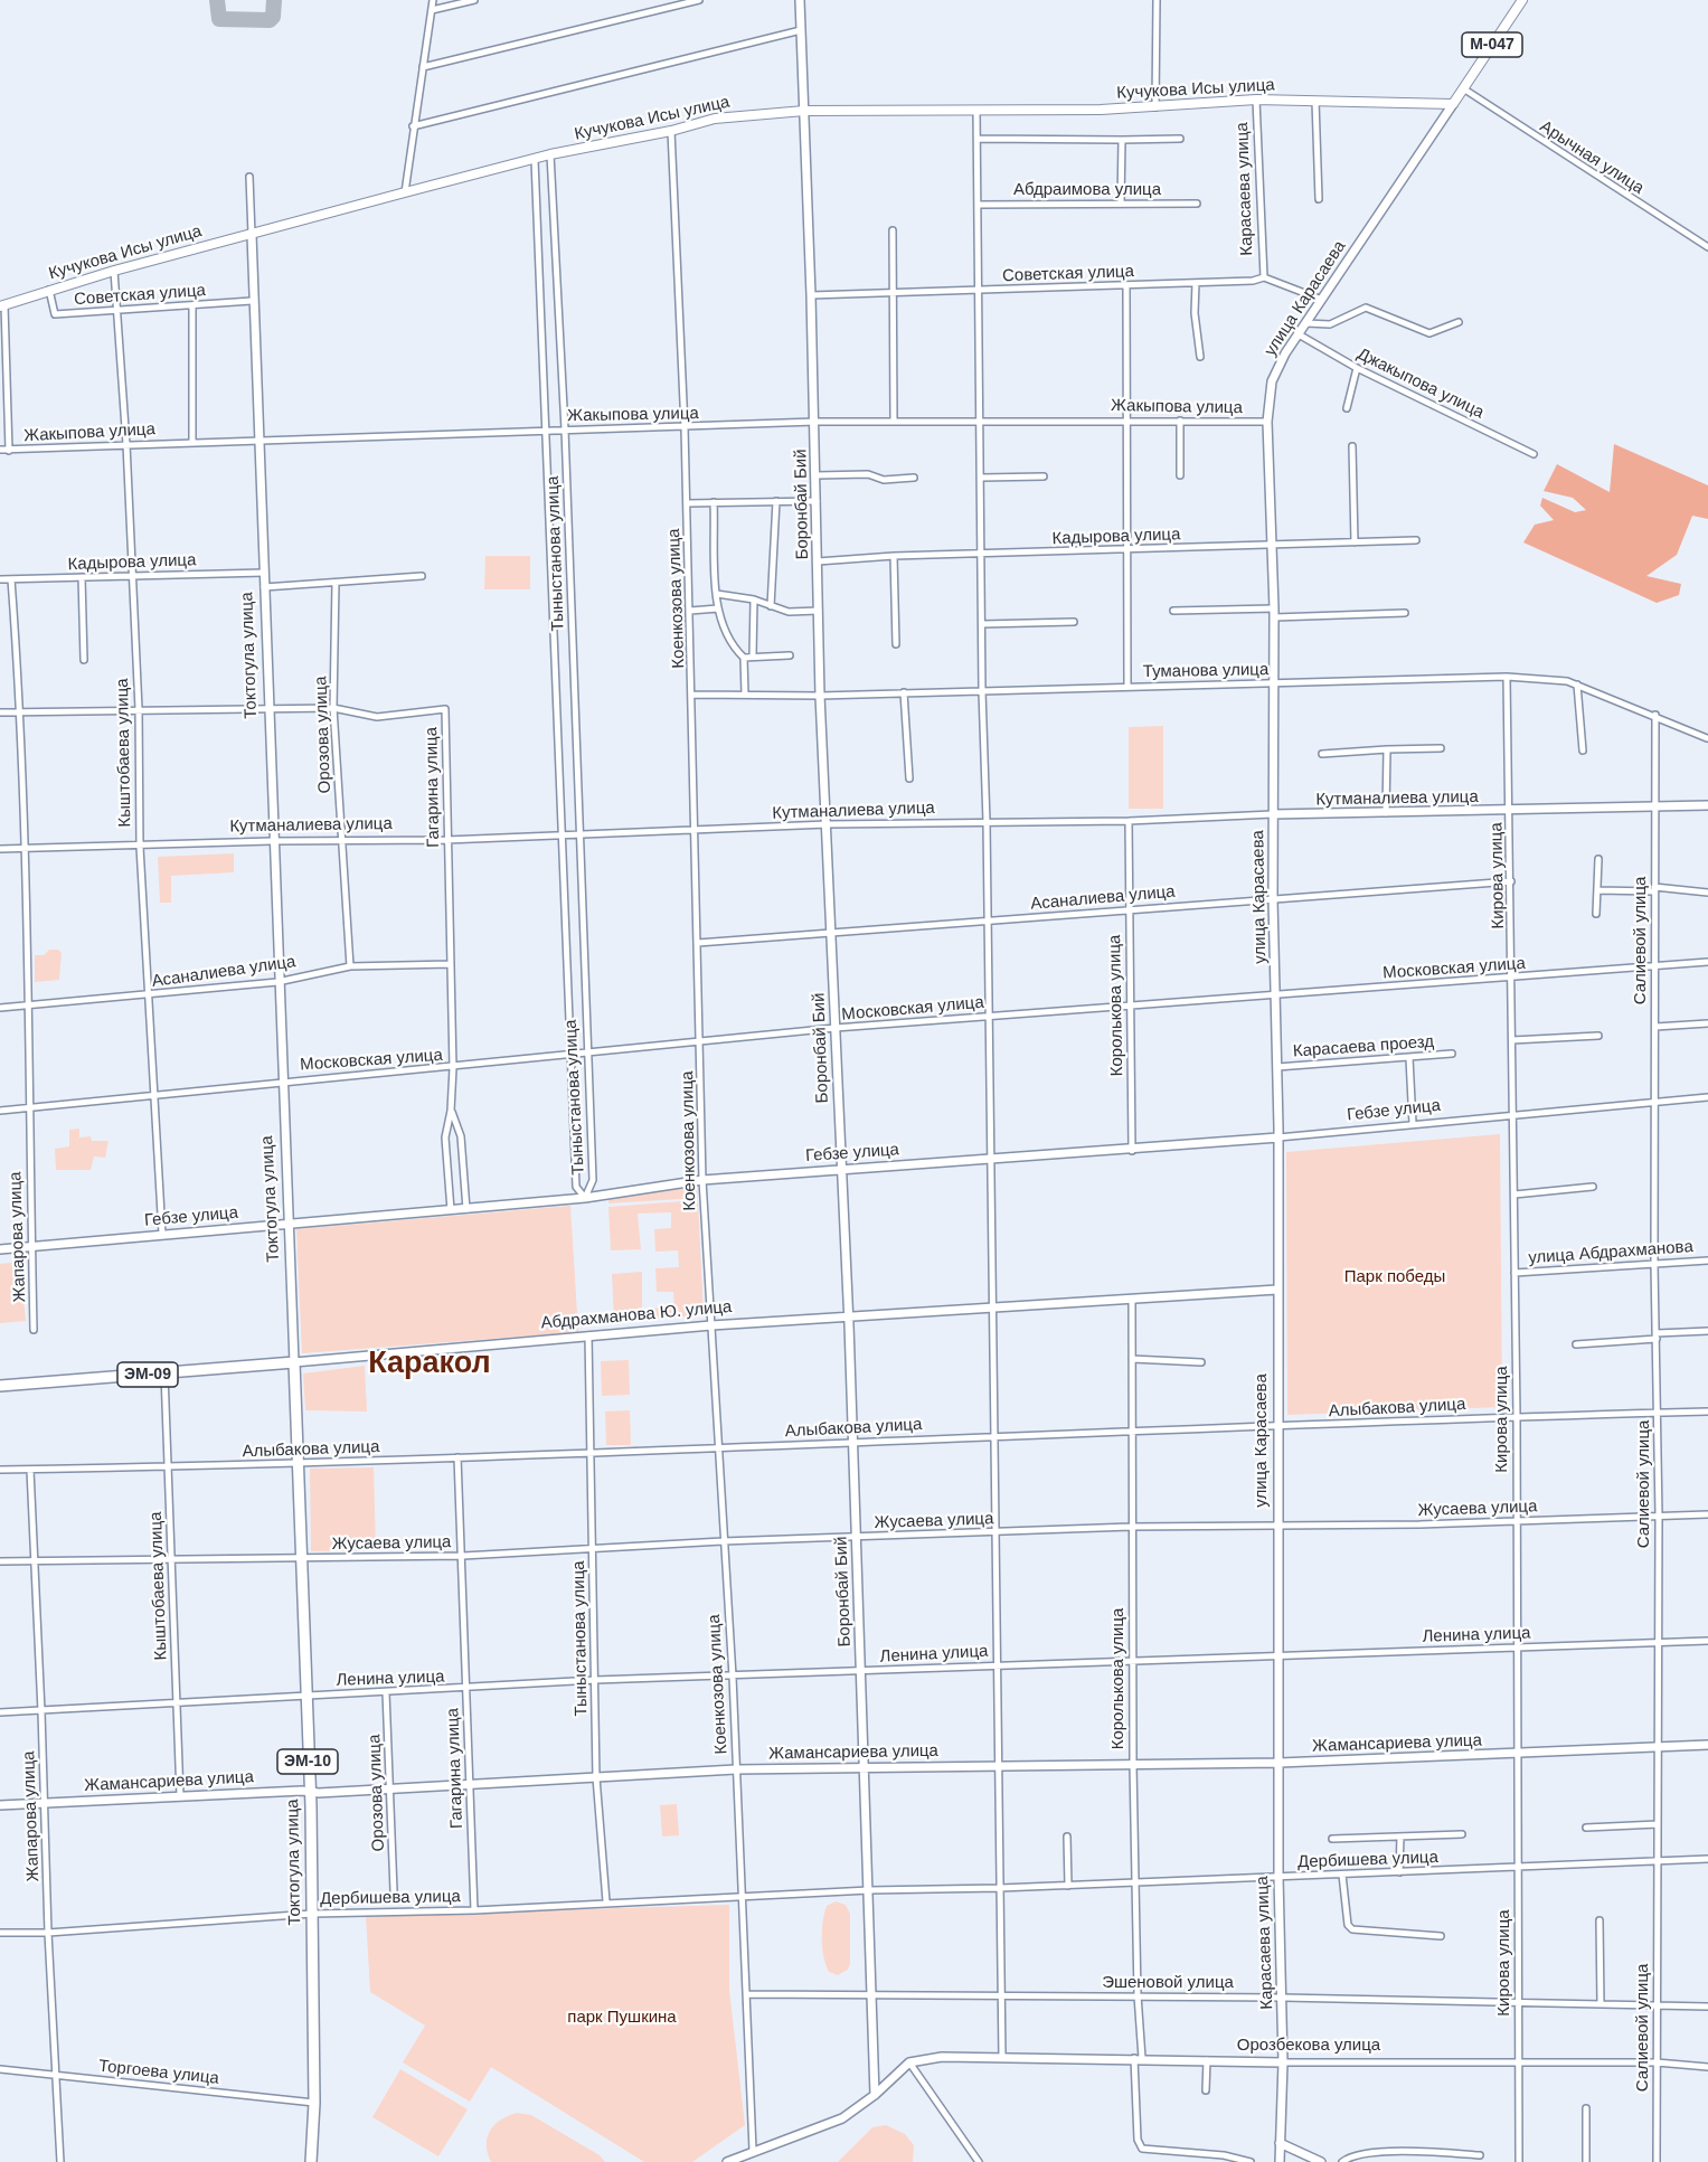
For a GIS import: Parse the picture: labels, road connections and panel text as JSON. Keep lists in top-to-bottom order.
{
  "streets": {
    "highway": [
      "Токтогула улица",
      "Абдрахманова Ю. улица",
      "ЭМ-09",
      "ЭМ-10"
    ],
    "main road": [
      "М-047",
      "Кучукова Исы улица",
      "Карасаева улица",
      "улица Карасаева",
      "Боронбай Бий",
      "Кутманалиева улица",
      "Гебзе улица",
      "Жамансариева улица",
      "Орозбекова улица"
    ],
    "street": [
      "Арычная улица",
      "Абдраимова улица",
      "Советская улица",
      "Джакыпова улица",
      "Жакыпова улица",
      "Кадырова улица",
      "Тыныстанова улица",
      "Коенкозова улица",
      "Туманова улица",
      "Орозова улица",
      "Кыштобаева улица",
      "Гагарина улица",
      "Кирова улица",
      "Асаналиева улица",
      "Салиевой улица",
      "Московская улица",
      "Королькова улица",
      "Карасаева проезд",
      "Жапарова улица",
      "улица Абдрахманова",
      "Алыбакова улица",
      "Жусаева улица",
      "Ленина улица",
      "Дербишева улица",
      "Эшеновой улица",
      "Торгоева улица"
    ]
  },
  "crossings": [
    ["М-047", "Арычная улица"],
    ["М-047", "улица Карасаева"],
    ["Кучукова Исы улица", "Карасаева улица"],
    ["Кучукова Исы улица", "Советская улица"],
    ["Кучукова Исы улица", "улица Карасаева"],
    ["Кучукова Исы улица", "Боронбай Бий"],
    ["Кучукова Исы улица", "Тыныстанова улица"],
    ["Кучукова Исы улица", "Коенкозова улица"],
    ["Кучукова Исы улица", "Токтогула улица"],
    ["Кучукова Исы улица", "Кыштобаева улица"],
    ["Арычная улица", "улица Карасаева"],
    ["Карасаева улица", "Советская улица"],
    ["Карасаева улица", "улица Карасаева"],
    ["Карасаева улица", "Жамансариева улица"],
    ["Карасаева улица", "Дербишева улица"],
    ["Карасаева улица", "Эшеновой улица"],
    ["Карасаева улица", "Орозбекова улица"],
    ["Советская улица", "улица Карасаева"],
    ["Советская улица", "Боронбай Бий"],
    ["Советская улица", "Токтогула улица"],
    ["Советская улица", "Кыштобаева улица"],
    ["улица Карасаева", "Джакыпова улица"],
    ["улица Карасаева", "Жакыпова улица"],
    ["улица Карасаева", "Кадырова улица"],
    ["улица Карасаева", "Туманова улица"],
    ["улица Карасаева", "Кутманалиева улица"],
    ["улица Карасаева", "Асаналиева улица"],
    ["улица Карасаева", "Московская улица"],
    ["улица Карасаева", "Карасаева проезд"],
    ["улица Карасаева", "Гебзе улица"],
    ["улица Карасаева", "Абдрахманова Ю. улица"],
    ["улица Карасаева", "Алыбакова улица"],
    ["улица Карасаева", "Жусаева улица"],
    ["улица Карасаева", "Ленина улица"],
    ["улица Карасаева", "Жамансариева улица"],
    ["Жакыпова улица", "Боронбай Бий"],
    ["Жакыпова улица", "Тыныстанова улица"],
    ["Жакыпова улица", "Коенкозова улица"],
    ["Жакыпова улица", "Токтогула улица"],
    ["Жакыпова улица", "Кыштобаева улица"],
    ["Боронбай Бий", "Кадырова улица"],
    ["Боронбай Бий", "Туманова улица"],
    ["Боронбай Бий", "Кутманалиева улица"],
    ["Боронбай Бий", "Асаналиева улица"],
    ["Боронбай Бий", "Московская улица"],
    ["Боронбай Бий", "Гебзе улица"],
    ["Боронбай Бий", "Абдрахманова Ю. улица"],
    ["Боронбай Бий", "Алыбакова улица"],
    ["Боронбай Бий", "Жусаева улица"],
    ["Боронбай Бий", "Ленина улица"],
    ["Боронбай Бий", "Жамансариева улица"],
    ["Боронбай Бий", "Дербишева улица"],
    ["Боронбай Бий", "Эшеновой улица"],
    ["Кадырова улица", "Токтогула улица"],
    ["Кадырова улица", "Кыштобаева улица"],
    ["Кадырова улица", "Жапарова улица"],
    ["Тыныстанова улица", "Кутманалиева улица"],
    ["Тыныстанова улица", "Московская улица"],
    ["Тыныстанова улица", "Гебзе улица"],
    ["Тыныстанова улица", "Абдрахманова Ю. улица"],
    ["Тыныстанова улица", "Алыбакова улица"],
    ["Тыныстанова улица", "Жусаева улица"],
    ["Тыныстанова улица", "Ленина улица"],
    ["Тыныстанова улица", "Жамансариева улица"],
    ["Тыныстанова улица", "Дербишева улица"],
    ["Коенкозова улица", "Туманова улица"],
    ["Коенкозова улица", "Кутманалиева улица"],
    ["Коенкозова улица", "Асаналиева улица"],
    ["Коенкозова улица", "Московская улица"],
    ["Коенкозова улица", "Гебзе улица"],
    ["Коенкозова улица", "Абдрахманова Ю. улица"],
    ["Коенкозова улица", "Алыбакова улица"],
    ["Коенкозова улица", "Жусаева улица"],
    ["Коенкозова улица", "Ленина улица"],
    ["Коенкозова улица", "Жамансариева улица"],
    ["Коенкозова улица", "Дербишева улица"],
    ["Коенкозова улица", "Эшеновой улица"],
    ["Токтогула улица", "Гагарина улица"],
    ["Токтогула улица", "Кутманалиева улица"],
    ["Токтогула улица", "Асаналиева улица"],
    ["Токтогула улица", "Московская улица"],
    ["Токтогула улица", "Гебзе улица"],
    ["Токтогула улица", "Абдрахманова Ю. улица"],
    ["Токтогула улица", "Алыбакова улица"],
    ["Токтогула улица", "Жусаева улица"],
    ["Токтогула улица", "Ленина улица"],
    ["Токтогула улица", "Жамансариева улица"],
    ["Токтогула улица", "Дербишева улица"],
    ["Токтогула улица", "Торгоева улица"],
    ["Туманова улица", "Кирова улица"],
    ["Туманова улица", "Салиевой улица"],
    ["Орозова улица", "Гагарина улица"],
    ["Орозова улица", "Кутманалиева улица"],
    ["Орозова улица", "Асаналиева улица"],
    ["Орозова улица", "Ленина улица"],
    ["Орозова улица", "Жамансариева улица"],
    ["Кыштобаева улица", "Гагарина улица"],
    ["Кыштобаева улица", "Кутманалиева улица"],
    ["Кыштобаева улица", "Асаналиева улица"],
    ["Кыштобаева улица", "Московская улица"],
    ["Кыштобаева улица", "Гебзе улица"],
    ["Кыштобаева улица", "Абдрахманова Ю. улица"],
    ["Кыштобаева улица", "Алыбакова улица"],
    ["Кыштобаева улица", "Жусаева улица"],
    ["Кыштобаева улица", "Ленина улица"],
    ["Кыштобаева улица", "Жамансариева улица"],
    ["Гагарина улица", "Кутманалиева улица"],
    ["Гагарина улица", "Асаналиева улица"],
    ["Гагарина улица", "Московская улица"],
    ["Гагарина улица", "Гебзе улица"],
    ["Гагарина улица", "Жапарова улица"],
    ["Гагарина улица", "Алыбакова улица"],
    ["Гагарина улица", "Жусаева улица"],
    ["Гагарина улица", "Ленина улица"],
    ["Гагарина улица", "Жамансариева улица"],
    ["Гагарина улица", "Дербишева улица"],
    ["Кутманалиева улица", "Кирова улица"],
    ["Кутманалиева улица", "Салиевой улица"],
    ["Кутманалиева улица", "Королькова улица"],
    ["Кутманалиева улица", "Жапарова улица"],
    ["Кирова улица", "Асаналиева улица"],
    ["Кирова улица", "Московская улица"],
    ["Кирова улица", "Гебзе улица"],
    ["Кирова улица", "улица Абдрахманова"],
    ["Кирова улица", "Алыбакова улица"],
    ["Кирова улица", "Жусаева улица"],
    ["Кирова улица", "Ленина улица"],
    ["Кирова улица", "Жамансариева улица"],
    ["Кирова улица", "Дербишева улица"],
    ["Кирова улица", "Эшеновой улица"],
    ["Кирова улица", "Орозбекова улица"],
    ["Асаналиева улица", "Королькова улица"],
    ["Асаналиева улица", "Жапарова улица"],
    ["Салиевой улица", "Московская улица"],
    ["Салиевой улица", "Гебзе улица"],
    ["Салиевой улица", "улица Абдрахманова"],
    ["Салиевой улица", "Алыбакова улица"],
    ["Салиевой улица", "Жусаева улица"],
    ["Салиевой улица", "Ленина улица"],
    ["Салиевой улица", "Жамансариева улица"],
    ["Салиевой улица", "Дербишева улица"],
    ["Салиевой улица", "Эшеновой улица"],
    ["Салиевой улица", "Орозбекова улица"],
    ["Московская улица", "Королькова улица"],
    ["Московская улица", "Жапарова улица"],
    ["Королькова улица", "Гебзе улица"],
    ["Королькова улица", "Абдрахманова Ю. улица"],
    ["Королькова улица", "Алыбакова улица"],
    ["Королькова улица", "Жусаева улица"],
    ["Королькова улица", "Ленина улица"],
    ["Королькова улица", "Жамансариева улица"],
    ["Королькова улица", "Дербишева улица"],
    ["Королькова улица", "Эшеновой улица"],
    ["Королькова улица", "Орозбекова улица"],
    ["Гебзе улица", "Жапарова улица"],
    ["Жапарова улица", "Алыбакова улица"],
    ["Жапарова улица", "Жусаева улица"],
    ["Жапарова улица", "Ленина улица"],
    ["Жапарова улица", "Жамансариева улица"],
    ["Жапарова улица", "Дербишева улица"],
    ["Жапарова улица", "Торгоева улица"]
  ],
  "districts": ["Каракол"],
  "parks": ["Парк победы", "парк Пушкина"]
}
